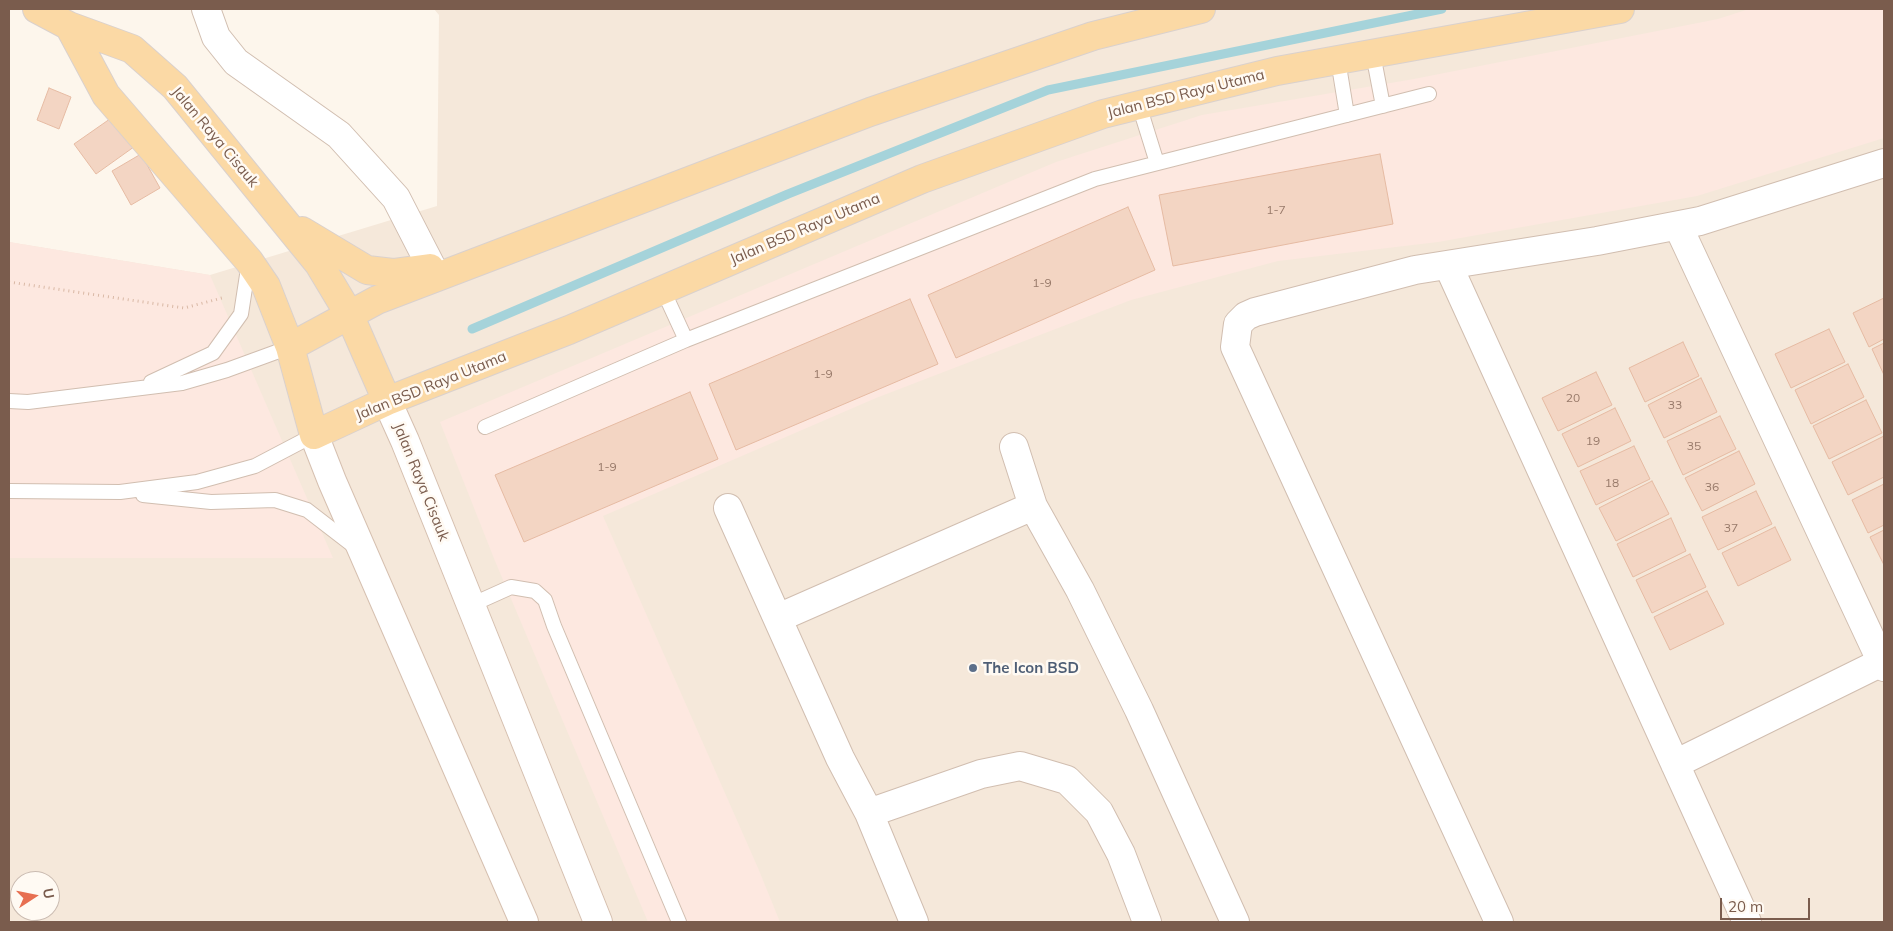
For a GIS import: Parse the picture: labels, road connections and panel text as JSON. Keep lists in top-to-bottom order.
{
  "streets": {
    "main road": ["Jalan BSD Raya Utama", "Jalan Raya Cisauk"]
  },
  "crossings": [
    ["Jalan BSD Raya Utama", "Jalan Raya Cisauk"]
  ],
  "places": ["The Icon BSD"],
  "house_numbers": [
    "1-7",
    "1-9",
    "1-9",
    "20",
    "33",
    "19",
    "35",
    "1-9",
    "18",
    "36",
    "37"
  ],
  "scale_bar": "20 m",
  "north": "right"
}
